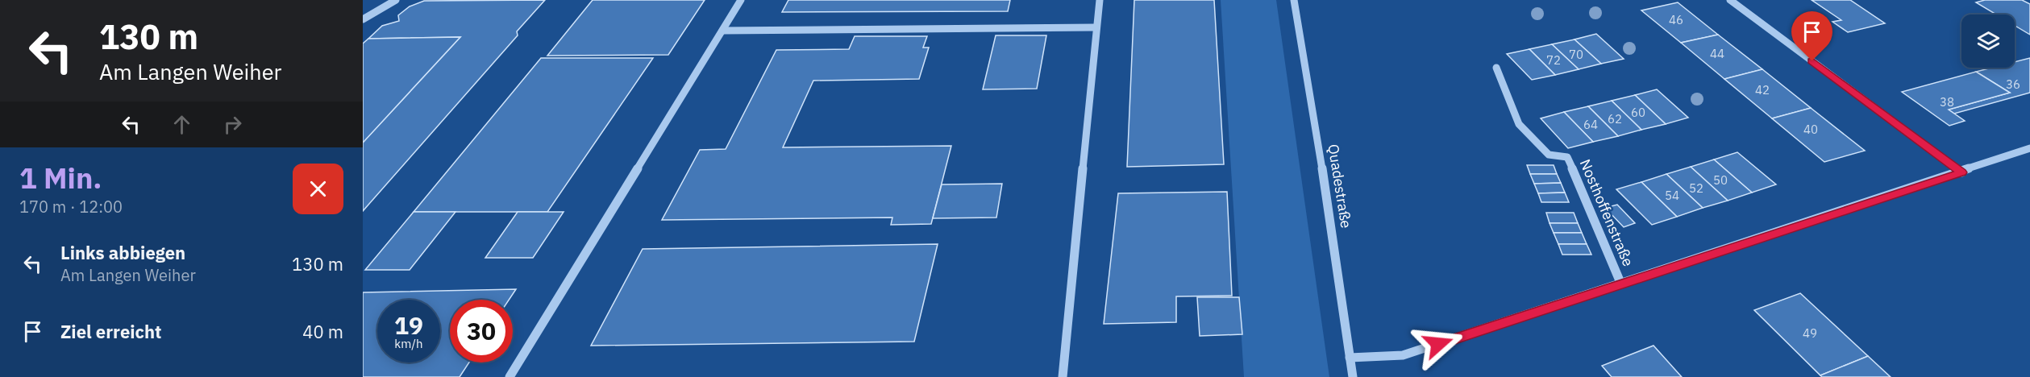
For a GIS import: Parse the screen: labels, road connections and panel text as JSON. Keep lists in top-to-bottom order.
{
  "streets": {
    "street": ["Quadestraße", "Nosthoffenstraße"]
  },
  "crossings": [
    ["Quadestraße", "Nosthoffenstraße"]
  ],
  "house_numbers": [
    "46",
    "44",
    "70",
    "72",
    "36",
    "42",
    "38",
    "60",
    "62",
    "64",
    "40",
    "50",
    "52",
    "54",
    "49"
  ],
  "page": {
    "turn": ["130 m", "Am Langen Weiher"],
    "heading": ["1 Min.", "170 m · 12:00"],
    "list": [
      {
        "name": "Links abbiegen",
        "note": "Am Langen Weiher",
        "value": "130 m"
      },
      {
        "name": "Ziel erreicht",
        "value": "40 m"
      }
    ],
    "speed": "19 km/h",
    "limit": "30"
  }
}
